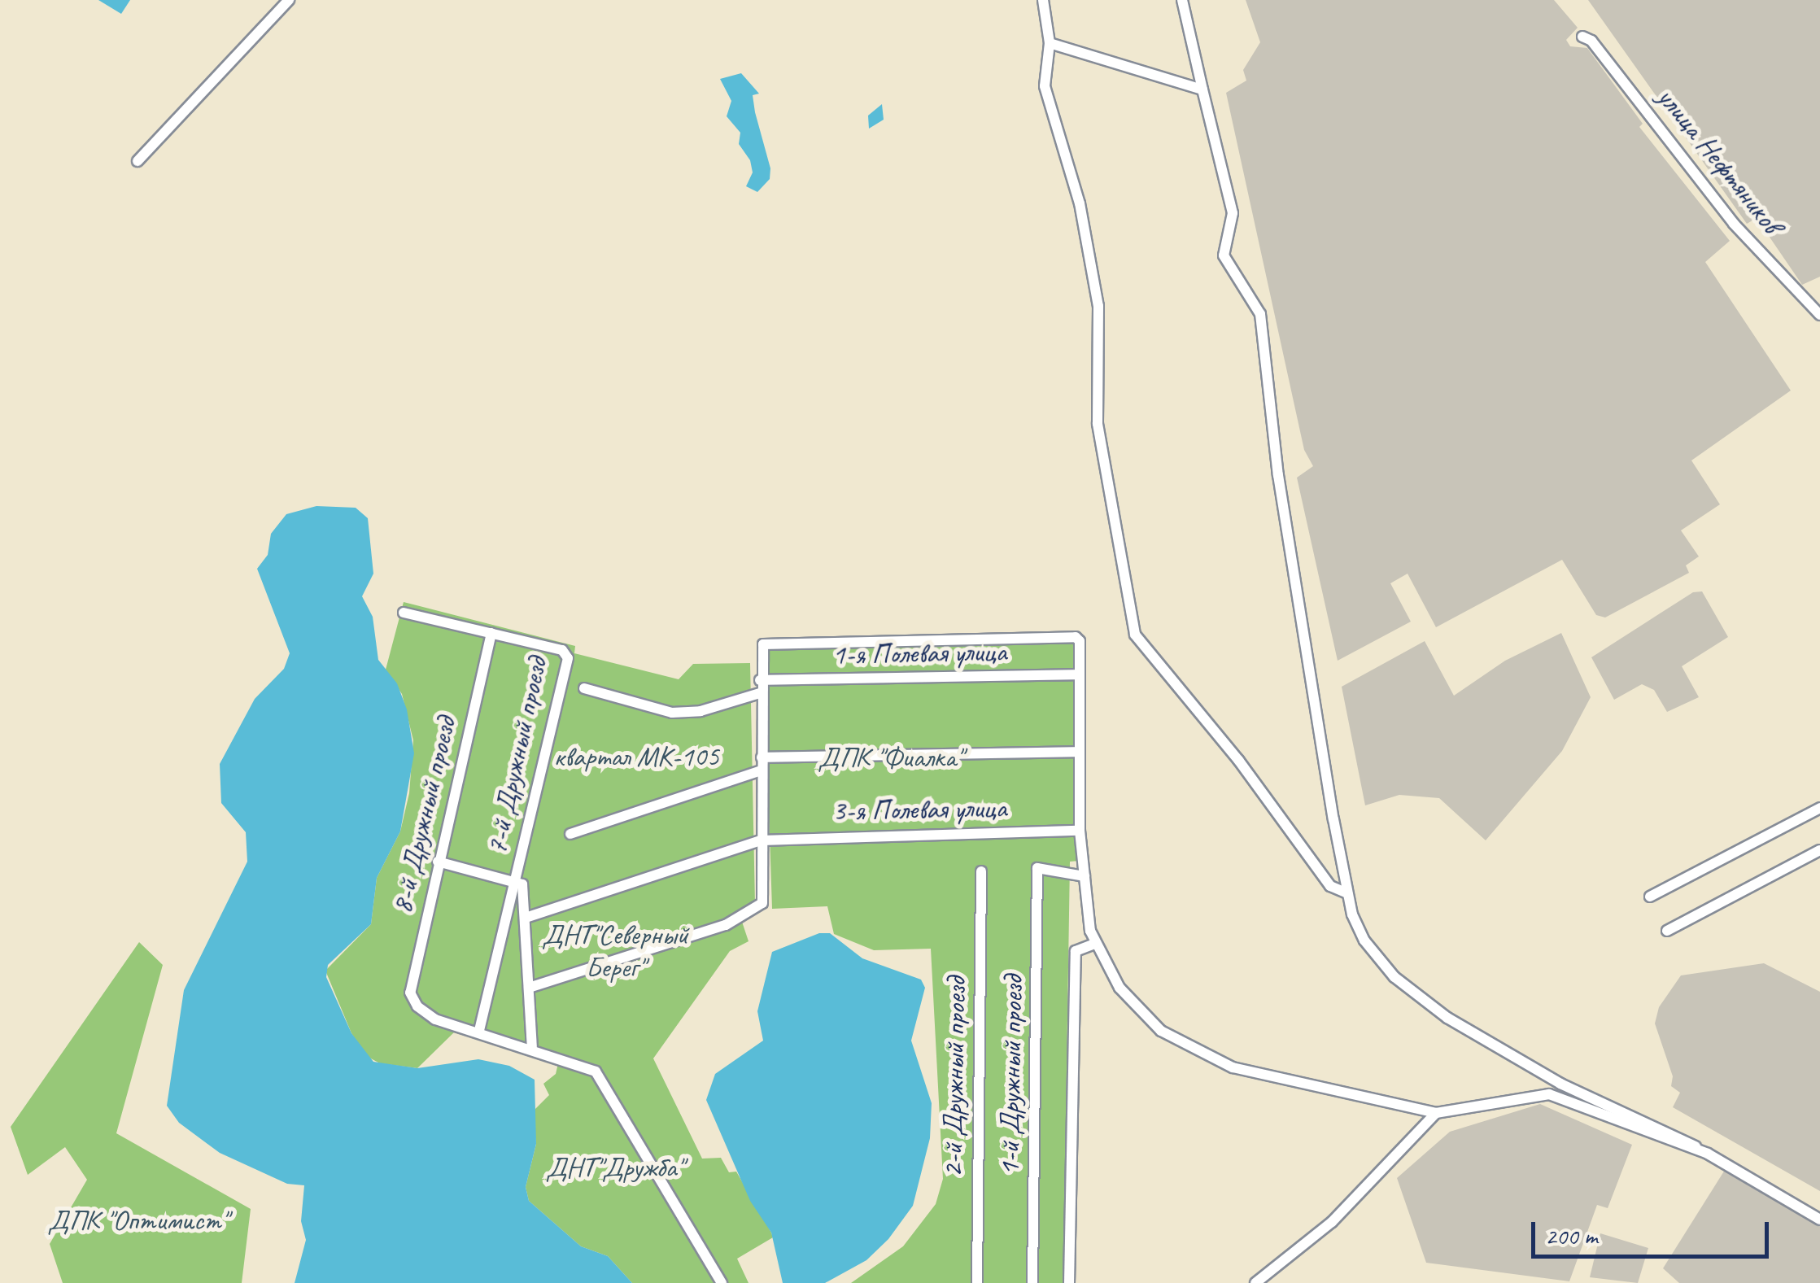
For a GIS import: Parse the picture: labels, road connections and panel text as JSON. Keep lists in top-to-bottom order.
{
  "streets": {
    "street": [
      "улица Нефтяников",
      "1-я Полевая улица",
      "7-й Дружный проезд",
      "3-я Полевая улица",
      "8-й Дружный проезд",
      "1-й Дружный проезд",
      "2-й Дружный проезд"
    ]
  },
  "crossings": [
    ["7-й Дружный проезд", "8-й Дружный проезд"]
  ],
  "parks": [
    "квартал МК-105",
    "ДПК \"Фиалка\"",
    "ДНТ\"Северный Берег\"",
    "ДНТ\"Дружба\"",
    "ДПК \"Оптимист\""
  ],
  "scale_bar": "200 m"
}
